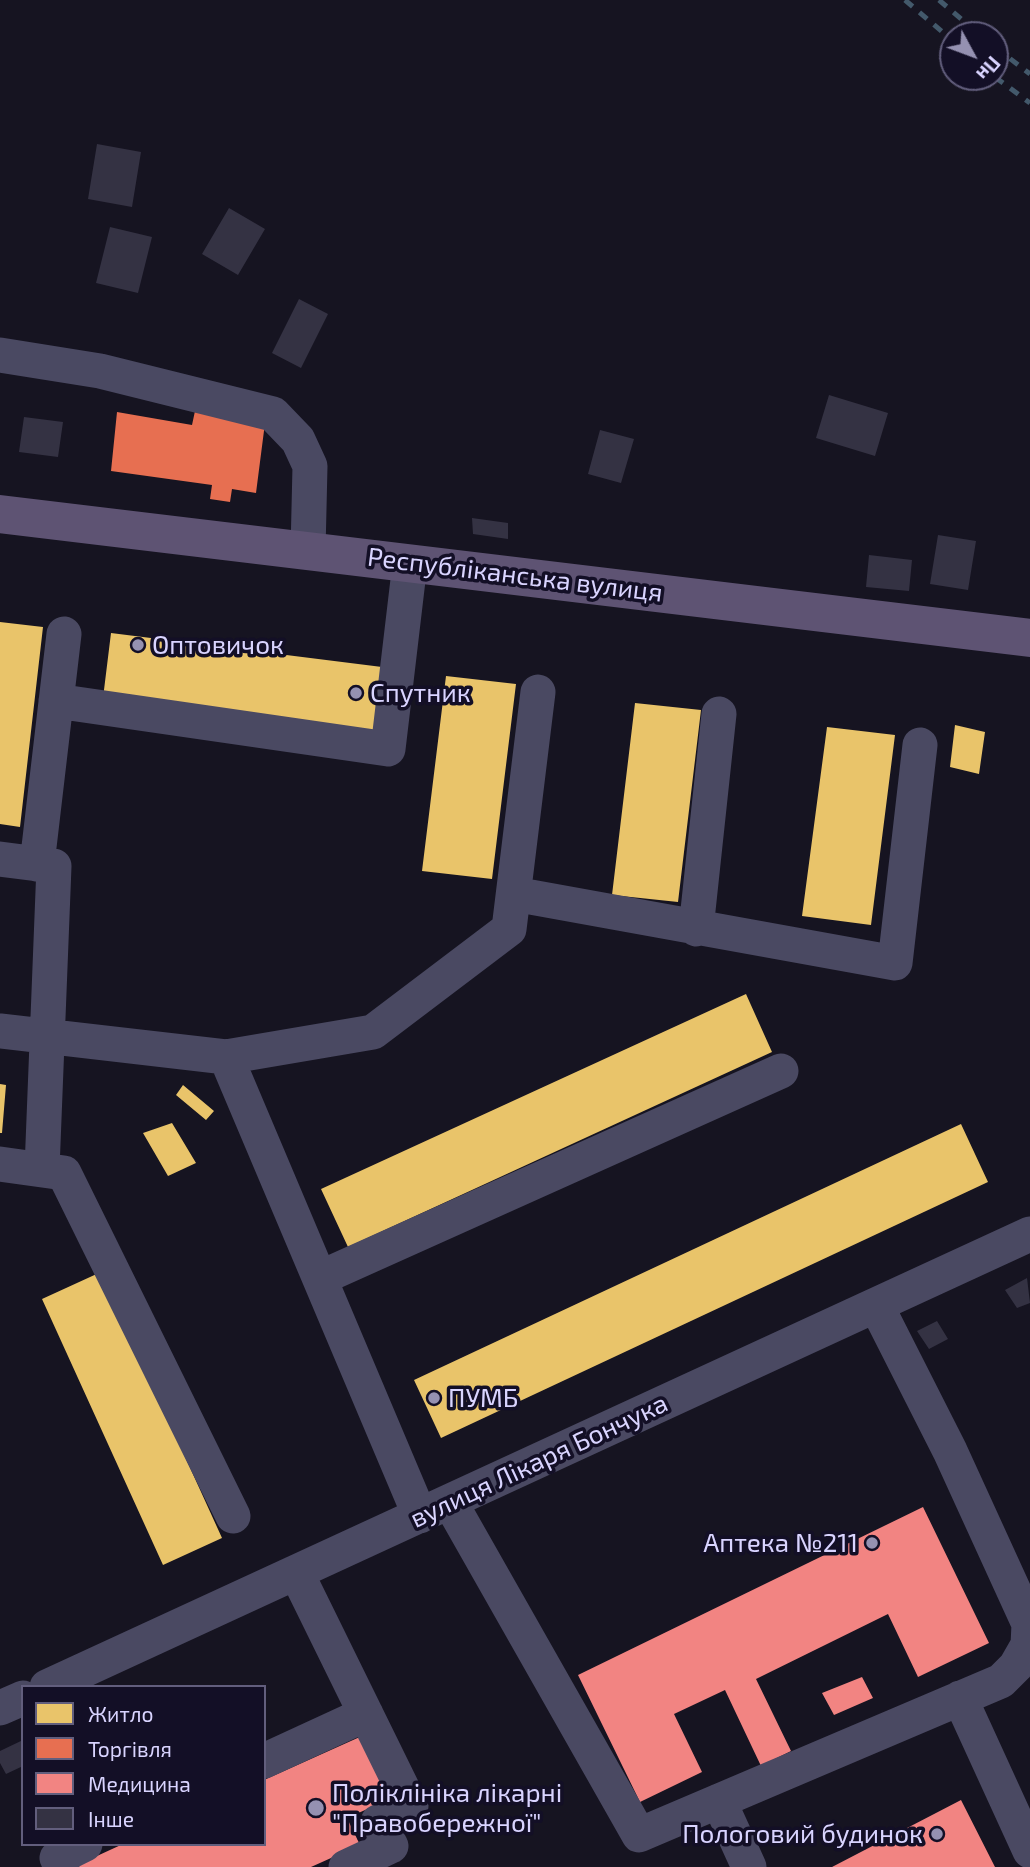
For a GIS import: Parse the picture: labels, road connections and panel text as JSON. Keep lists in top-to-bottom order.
{
  "streets": {
    "main road": ["Республіканська вулиця"],
    "street": ["вулиця Лікаря Бончука"]
  },
  "places": [
    "Оптовичок",
    "Спутник",
    "ПУМБ",
    "Аптека №211",
    "Поліклініка лікарні \"Правобережної\"",
    "Пологовий будинок"
  ],
  "legend": [
    "Житло",
    "Торгівля",
    "Медицина",
    "Інше"
  ],
  "north": "bottom right"
}
